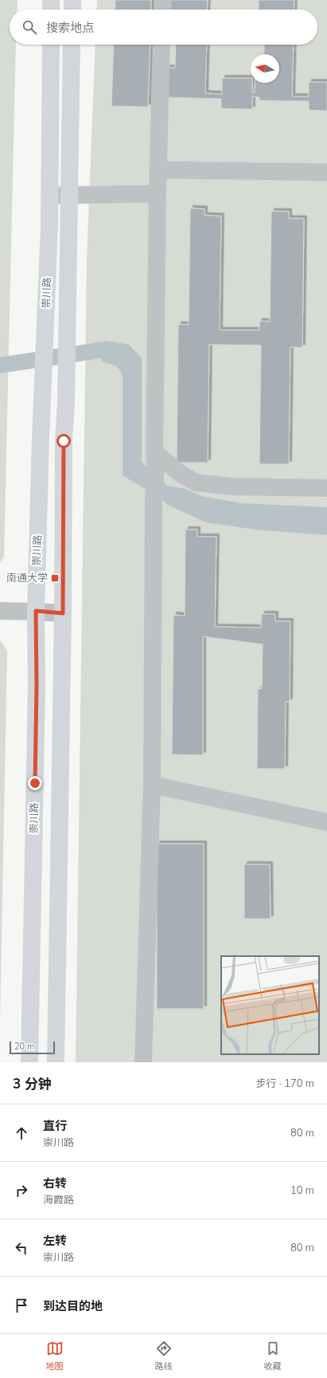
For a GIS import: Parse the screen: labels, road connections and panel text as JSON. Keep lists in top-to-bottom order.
{
  "streets": {
    "main road": ["崇川路"]
  },
  "places": {
    "transit": ["南通大学"]
  },
  "scale_bar": "20 m",
  "north": "left",
  "page": {
    "search": "搜索地点",
    "scale": "20 m",
    "heading": ["3 分钟", "步行 · 170 m"],
    "list": [
      ["直行", "崇川路", "80 m"],
      ["右转", "海霞路", "10 m"],
      ["左转", "崇川路", "80 m"],
      "到达目的地"
    ],
    "nav": ["地图", "路线", "收藏"]
  }
}
